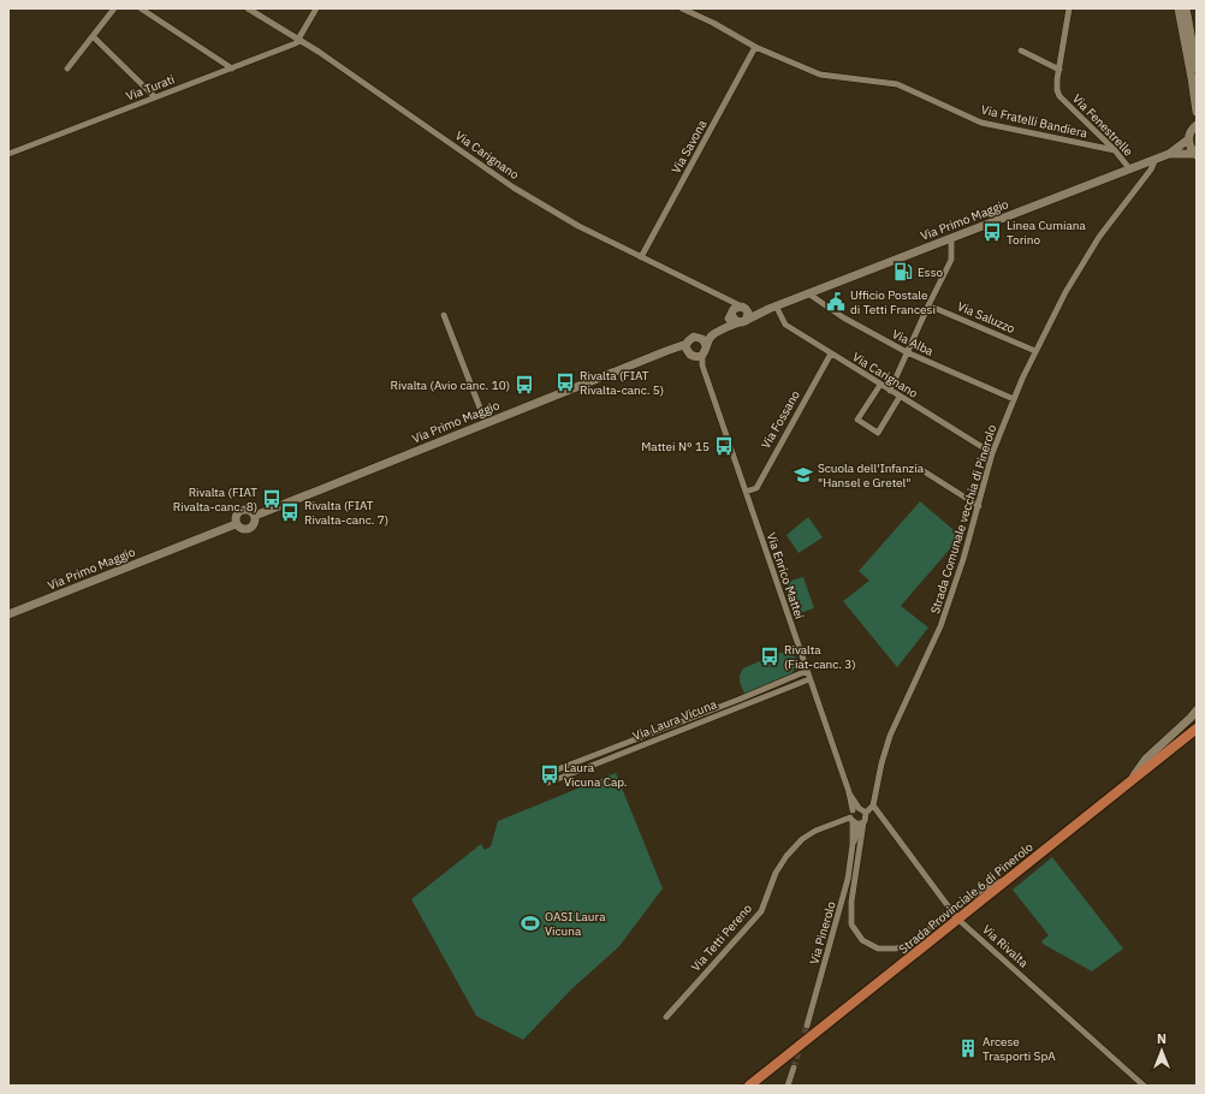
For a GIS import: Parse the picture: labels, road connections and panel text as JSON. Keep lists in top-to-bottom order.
{
  "streets": {
    "main road": ["Via Primo Maggio", "Strada Provinciale 6 di Pinerolo"],
    "street": [
      "Via Turati",
      "Via Fratelli Bandiera",
      "Via Fenestrelle",
      "Via Savona",
      "Via Carignano",
      "Via Saluzzo",
      "Via Alba",
      "Via Fossano",
      "Strada Comunale vecchia di Pinerolo",
      "Via Enrico Mattei",
      "Via Laura Vicuna",
      "Via Pinerolo",
      "Via Tetti Pereno",
      "Via Rivalta"
    ]
  },
  "crossings": [
    ["Via Turati", "Via Carignano"],
    ["Via Fratelli Bandiera", "Via Fenestrelle"],
    ["Via Fratelli Bandiera", "Via Savona"],
    ["Via Fenestrelle", "Via Primo Maggio"],
    ["Via Savona", "Via Carignano"],
    ["Via Carignano", "Via Primo Maggio"],
    ["Via Carignano", "Via Fossano"],
    ["Via Carignano", "Strada Comunale vecchia di Pinerolo"],
    ["Via Primo Maggio", "Via Alba"],
    ["Via Primo Maggio", "Strada Comunale vecchia di Pinerolo"],
    ["Via Primo Maggio", "Via Enrico Mattei"],
    ["Via Saluzzo", "Strada Comunale vecchia di Pinerolo"],
    ["Via Alba", "Strada Comunale vecchia di Pinerolo"],
    ["Via Fossano", "Via Enrico Mattei"],
    ["Strada Comunale vecchia di Pinerolo", "Via Enrico Mattei"],
    ["Strada Comunale vecchia di Pinerolo", "Via Rivalta"],
    ["Via Enrico Mattei", "Via Laura Vicuna"],
    ["Strada Provinciale 6 di Pinerolo", "Via Rivalta"],
    ["Via Pinerolo", "Via Tetti Pereno"]
  ],
  "places": {
    "bus stop": [
      "Linea Cumiana Torino",
      "Rivalta (FIAT Rivalta-canc. 5)",
      "Rivalta (Avio canc. 10)",
      "Mattei N° 15",
      "Rivalta (FIAT Rivalta-canc. 8)",
      "Rivalta (FIAT Rivalta-canc. 7)",
      "Rivalta (Fiat-canc. 3)",
      "Laura Vicuna Cap."
    ],
    "fuel station": ["Esso"],
    "public building": ["Ufficio Postale di Tetti Francesi"],
    "school or university": ["Scuola dell'Infanzia \"Hansel e Gretel\""],
    "sports": ["OASI Laura Vicuna"],
    "building": ["Arcese Trasporti SpA"]
  },
  "north": "top"
}
